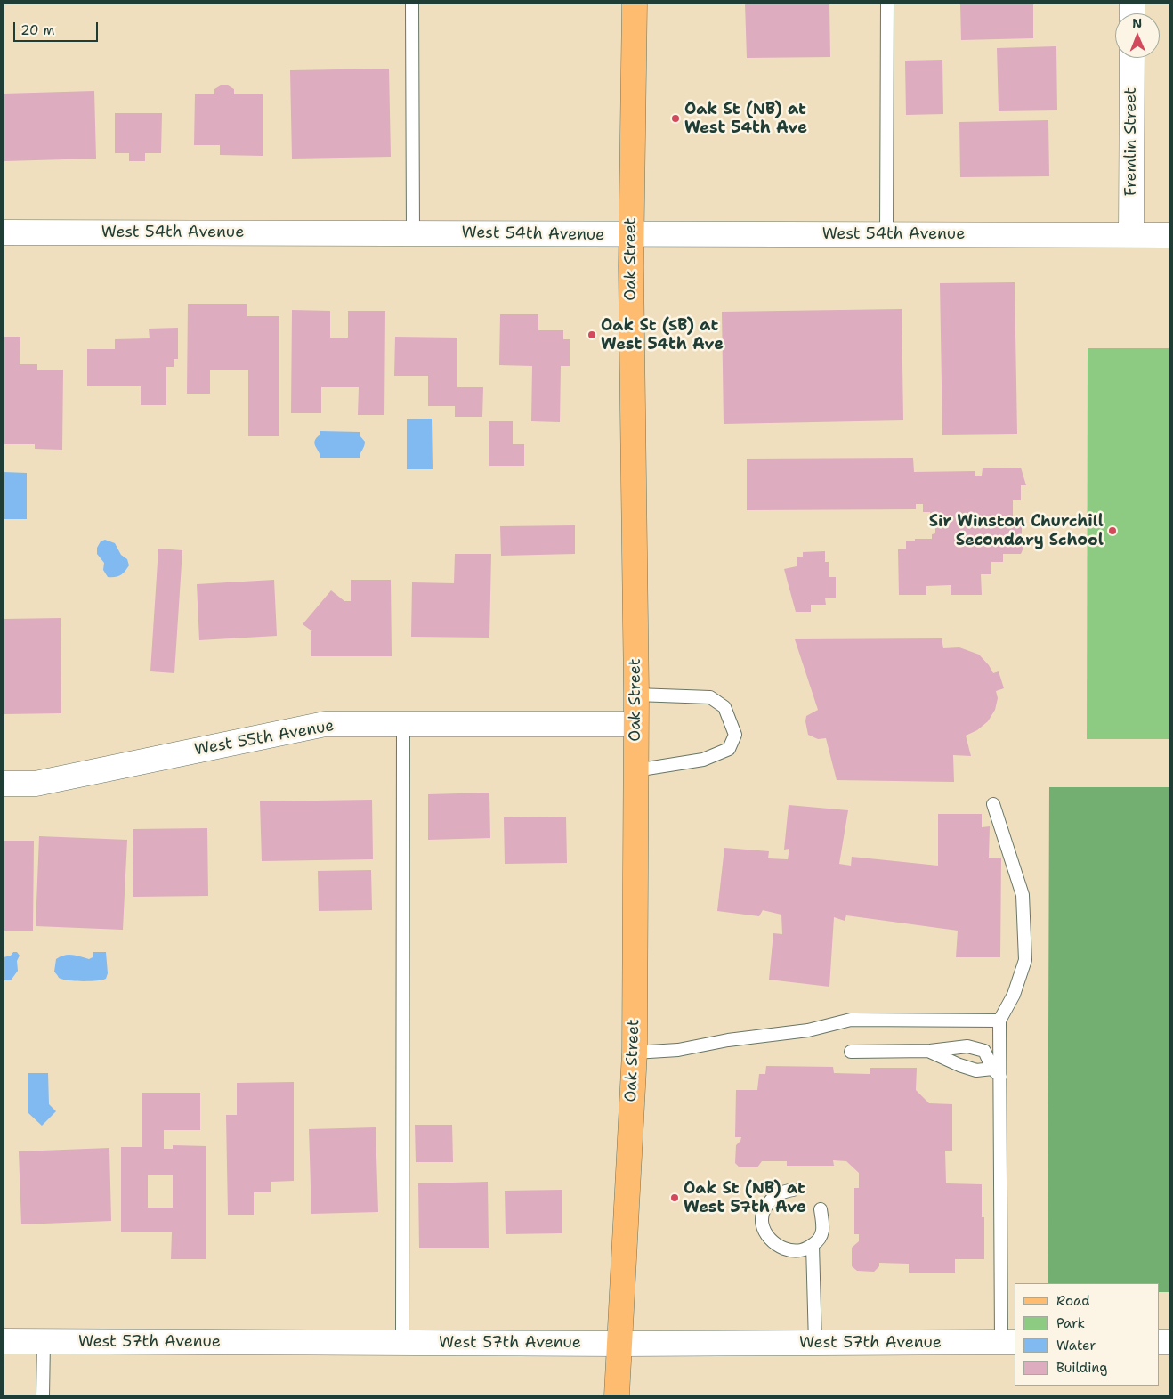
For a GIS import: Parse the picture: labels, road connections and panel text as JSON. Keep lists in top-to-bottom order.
{
  "streets": {
    "main road": ["Oak Street"],
    "street": [
      "Fremlin Street",
      "West 54th Avenue",
      "West 55th Avenue",
      "West 57th Avenue"
    ]
  },
  "crossings": [
    ["Fremlin Street", "West 54th Avenue"],
    ["West 54th Avenue", "Oak Street"],
    ["Oak Street", "West 55th Avenue"],
    ["Oak Street", "West 57th Avenue"]
  ],
  "places": [
    "Oak St (NB) at West 54th Ave",
    "Oak St (SB) at West 54th Ave",
    "Sir Winston Churchill Secondary School",
    "Oak St (NB) at West 57th Ave"
  ],
  "legend": [
    "Road",
    "Park",
    "Water",
    "Building"
  ],
  "scale_bar": "20 m",
  "north": "top"
}
